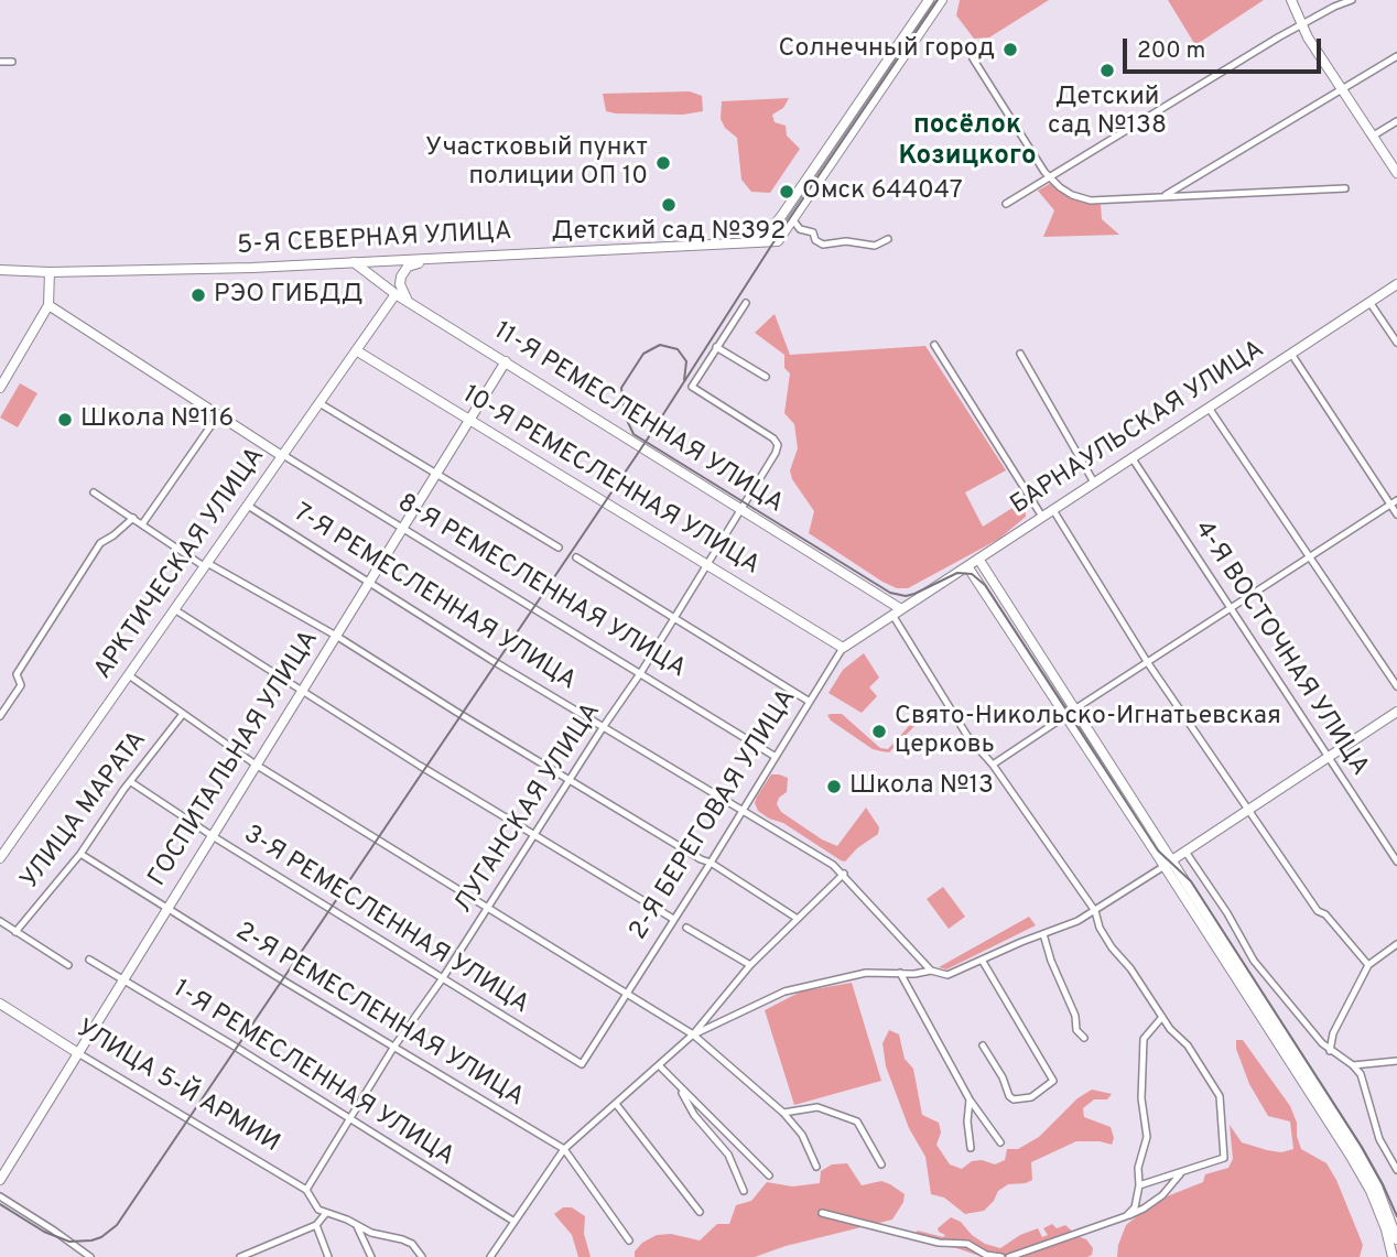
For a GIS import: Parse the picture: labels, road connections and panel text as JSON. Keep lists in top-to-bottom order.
{
  "streets": {
    "main road": [
      "5-Я СЕВЕРНАЯ УЛИЦА",
      "11-Я РЕМЕСЛЕННАЯ УЛИЦА",
      "БАРНАУЛЬСКАЯ УЛИЦА",
      "10-Я РЕМЕСЛЕННАЯ УЛИЦА",
      "АРКТИЧЕСКАЯ УЛИЦА",
      "8-Я РЕМЕСЛЕННАЯ УЛИЦА",
      "ГОСПИТАЛЬНАЯ УЛИЦА",
      "2-Я БЕРЕГОВАЯ УЛИЦА",
      "УЛИЦА 5-Й АРМИИ"
    ],
    "street": [
      "7-Я РЕМЕСЛЕННАЯ УЛИЦА",
      "4-Я ВОСТОЧНАЯ УЛИЦА",
      "ЛУГАНСКАЯ УЛИЦА",
      "УЛИЦА МАРАТА",
      "3-Я РЕМЕСЛЕННАЯ УЛИЦА",
      "2-Я РЕМЕСЛЕННАЯ УЛИЦА",
      "1-Я РЕМЕСЛЕННАЯ УЛИЦА"
    ]
  },
  "crossings": [
    ["5-Я СЕВЕРНАЯ УЛИЦА", "11-Я РЕМЕСЛЕННАЯ УЛИЦА"],
    ["11-Я РЕМЕСЛЕННАЯ УЛИЦА", "БАРНАУЛЬСКАЯ УЛИЦА"],
    ["11-Я РЕМЕСЛЕННАЯ УЛИЦА", "АРКТИЧЕСКАЯ УЛИЦА"],
    ["11-Я РЕМЕСЛЕННАЯ УЛИЦА", "ГОСПИТАЛЬНАЯ УЛИЦА"],
    ["11-Я РЕМЕСЛЕННАЯ УЛИЦА", "ЛУГАНСКАЯ УЛИЦА"],
    ["11-Я РЕМЕСЛЕННАЯ УЛИЦА", "2-Я БЕРЕГОВАЯ УЛИЦА"],
    ["БАРНАУЛЬСКАЯ УЛИЦА", "4-Я ВОСТОЧНАЯ УЛИЦА"],
    ["БАРНАУЛЬСКАЯ УЛИЦА", "2-Я БЕРЕГОВАЯ УЛИЦА"],
    ["10-Я РЕМЕСЛЕННАЯ УЛИЦА", "АРКТИЧЕСКАЯ УЛИЦА"],
    ["10-Я РЕМЕСЛЕННАЯ УЛИЦА", "ГОСПИТАЛЬНАЯ УЛИЦА"],
    ["10-Я РЕМЕСЛЕННАЯ УЛИЦА", "ЛУГАНСКАЯ УЛИЦА"],
    ["10-Я РЕМЕСЛЕННАЯ УЛИЦА", "2-Я БЕРЕГОВАЯ УЛИЦА"],
    ["АРКТИЧЕСКАЯ УЛИЦА", "8-Я РЕМЕСЛЕННАЯ УЛИЦА"],
    ["АРКТИЧЕСКАЯ УЛИЦА", "7-Я РЕМЕСЛЕННАЯ УЛИЦА"],
    ["8-Я РЕМЕСЛЕННАЯ УЛИЦА", "ГОСПИТАЛЬНАЯ УЛИЦА"],
    ["8-Я РЕМЕСЛЕННАЯ УЛИЦА", "ЛУГАНСКАЯ УЛИЦА"],
    ["8-Я РЕМЕСЛЕННАЯ УЛИЦА", "2-Я БЕРЕГОВАЯ УЛИЦА"],
    ["7-Я РЕМЕСЛЕННАЯ УЛИЦА", "ГОСПИТАЛЬНАЯ УЛИЦА"],
    ["7-Я РЕМЕСЛЕННАЯ УЛИЦА", "ЛУГАНСКАЯ УЛИЦА"],
    ["7-Я РЕМЕСЛЕННАЯ УЛИЦА", "2-Я БЕРЕГОВАЯ УЛИЦА"],
    ["ГОСПИТАЛЬНАЯ УЛИЦА", "3-Я РЕМЕСЛЕННАЯ УЛИЦА"],
    ["ГОСПИТАЛЬНАЯ УЛИЦА", "2-Я РЕМЕСЛЕННАЯ УЛИЦА"],
    ["ГОСПИТАЛЬНАЯ УЛИЦА", "1-Я РЕМЕСЛЕННАЯ УЛИЦА"],
    ["ГОСПИТАЛЬНАЯ УЛИЦА", "УЛИЦА 5-Й АРМИИ"],
    ["ЛУГАНСКАЯ УЛИЦА", "3-Я РЕМЕСЛЕННАЯ УЛИЦА"],
    ["ЛУГАНСКАЯ УЛИЦА", "2-Я РЕМЕСЛЕННАЯ УЛИЦА"],
    ["ЛУГАНСКАЯ УЛИЦА", "1-Я РЕМЕСЛЕННАЯ УЛИЦА"],
    ["ЛУГАНСКАЯ УЛИЦА", "УЛИЦА 5-Й АРМИИ"],
    ["УЛИЦА МАРАТА", "3-Я РЕМЕСЛЕННАЯ УЛИЦА"],
    ["УЛИЦА МАРАТА", "2-Я РЕМЕСЛЕННАЯ УЛИЦА"],
    ["2-Я БЕРЕГОВАЯ УЛИЦА", "3-Я РЕМЕСЛЕННАЯ УЛИЦА"]
  ],
  "districts": ["посёлок Козицкого"],
  "places": [
    "Солнечный город",
    "Детский сад №138",
    "Участковый пункт полиции ОП 10",
    "Омск 644047",
    "Детский сад №392",
    "РЭО ГИБДД",
    "Школа №116",
    "Свято-Никольско-Игнатьевская церковь",
    "Школа №13"
  ],
  "scale_bar": "200 m"
}
